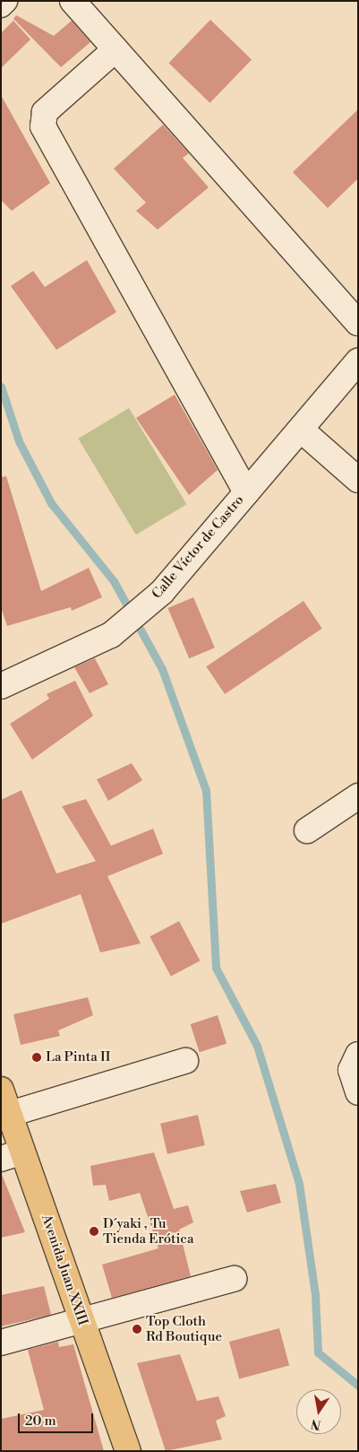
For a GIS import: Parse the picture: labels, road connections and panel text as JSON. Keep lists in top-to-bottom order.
{
  "streets": {
    "main road": ["Avenida Juan XXIII"],
    "street": ["Calle Víctor de Castro"]
  },
  "places": ["La Pinta II", "D´yaki , Tu Tienda Erótica", "Top Cloth Rd Boutique"],
  "scale_bar": "20 m",
  "north": "bottom"
}
